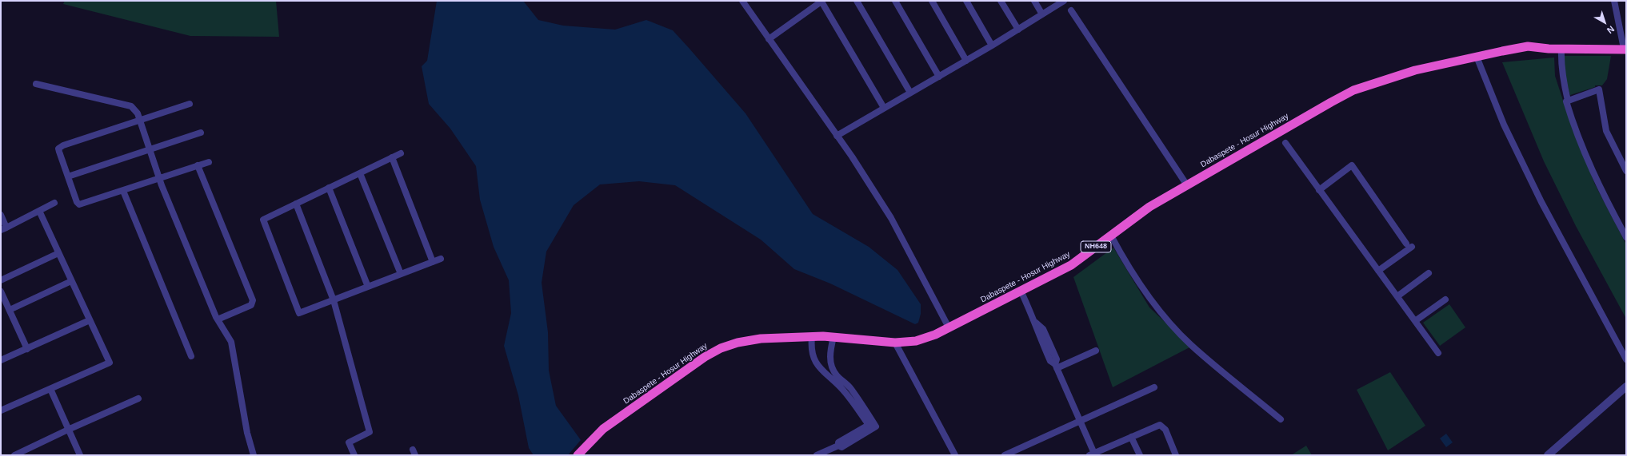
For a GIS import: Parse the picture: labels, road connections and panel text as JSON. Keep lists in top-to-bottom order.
{
  "streets": {
    "highway": ["Dabaspete - Hosur Highway", "NH648"]
  },
  "north": "bottom right"
}
